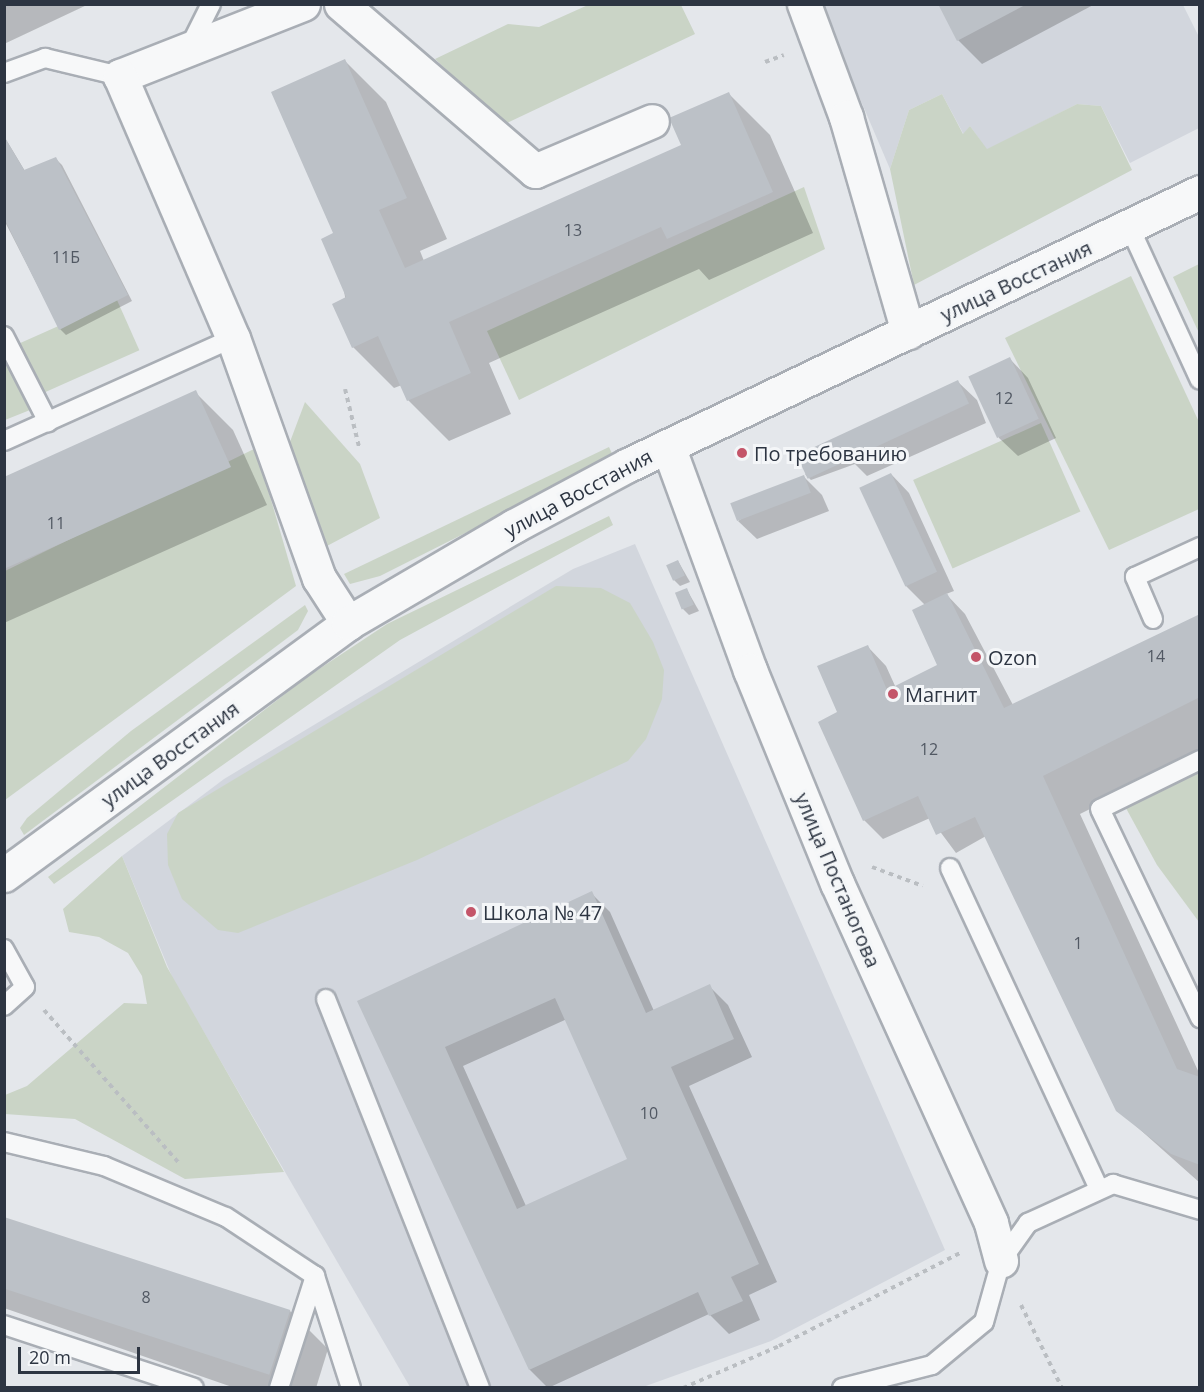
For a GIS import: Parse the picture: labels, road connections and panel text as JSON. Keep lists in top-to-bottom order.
{
  "streets": {
    "street": ["улица Восстания", "улица Постаногова"]
  },
  "crossings": [
    ["улица Восстания", "улица Постаногова"]
  ],
  "places": [
    "По требованию",
    "Ozon",
    "Магнит",
    "Школа № 47"
  ],
  "house_numbers": [
    "13",
    "11Б",
    "12",
    "11",
    "14",
    "12",
    "1",
    "10",
    "8"
  ],
  "scale_bar": "20 m"
}
